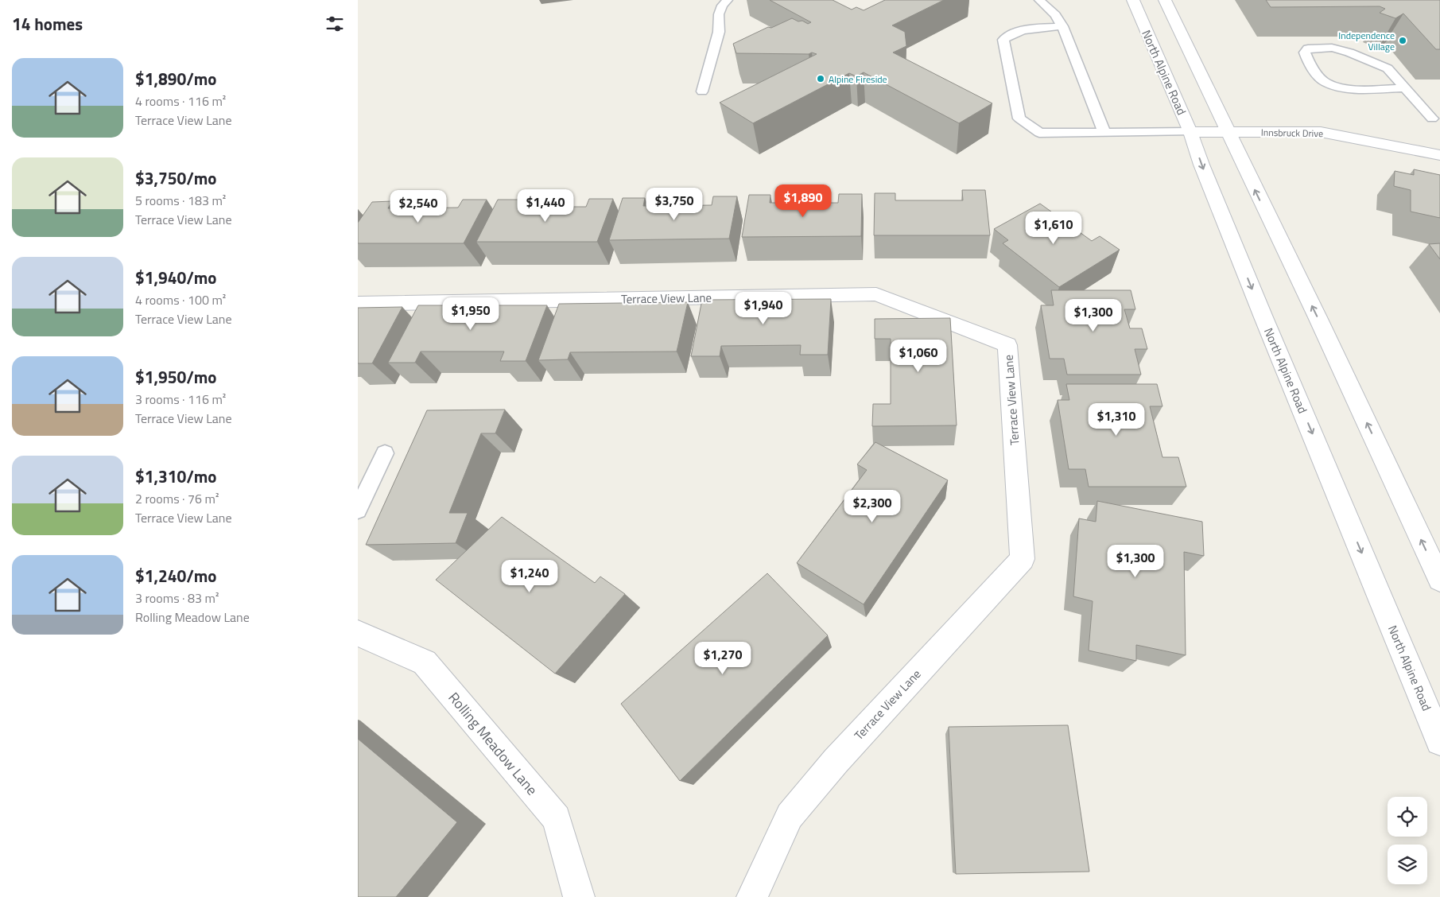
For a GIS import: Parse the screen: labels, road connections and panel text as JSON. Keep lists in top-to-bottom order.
{
  "streets": {
    "main road": [
      "North Alpine Road",
      "Innsbruck Drive",
      "Terrace View Lane",
      "Rolling Meadow Lane"
    ]
  },
  "crossings": [
    ["North Alpine Road", "Innsbruck Drive"]
  ],
  "places": ["Independence Village", "Alpine Fireside"],
  "page": {
    "heading": "14 homes",
    "list": [
      {
        "name": "$1,890/mo",
        "note": "4 rooms · 116 m² · Terrace View Lane"
      },
      {
        "name": "$3,750/mo",
        "note": "5 rooms · 183 m² · Terrace View Lane"
      },
      {
        "name": "$1,940/mo",
        "note": "4 rooms · 100 m² · Terrace View Lane"
      },
      {
        "name": "$1,950/mo",
        "note": "3 rooms · 116 m² · Terrace View Lane"
      },
      {
        "name": "$1,310/mo",
        "note": "2 rooms · 76 m² · Terrace View Lane"
      },
      {
        "name": "$1,240/mo",
        "note": "3 rooms · 83 m² · Rolling Meadow Lane"
      }
    ],
    "price": [
      "$1,890",
      "$3,750",
      "$1,440",
      "$2,540",
      "$1,610",
      "$1,940",
      "$1,950",
      "$1,300",
      "$1,060",
      "$1,310",
      "$2,300",
      "$1,300",
      "$1,240",
      "$1,270"
    ]
  }
}
